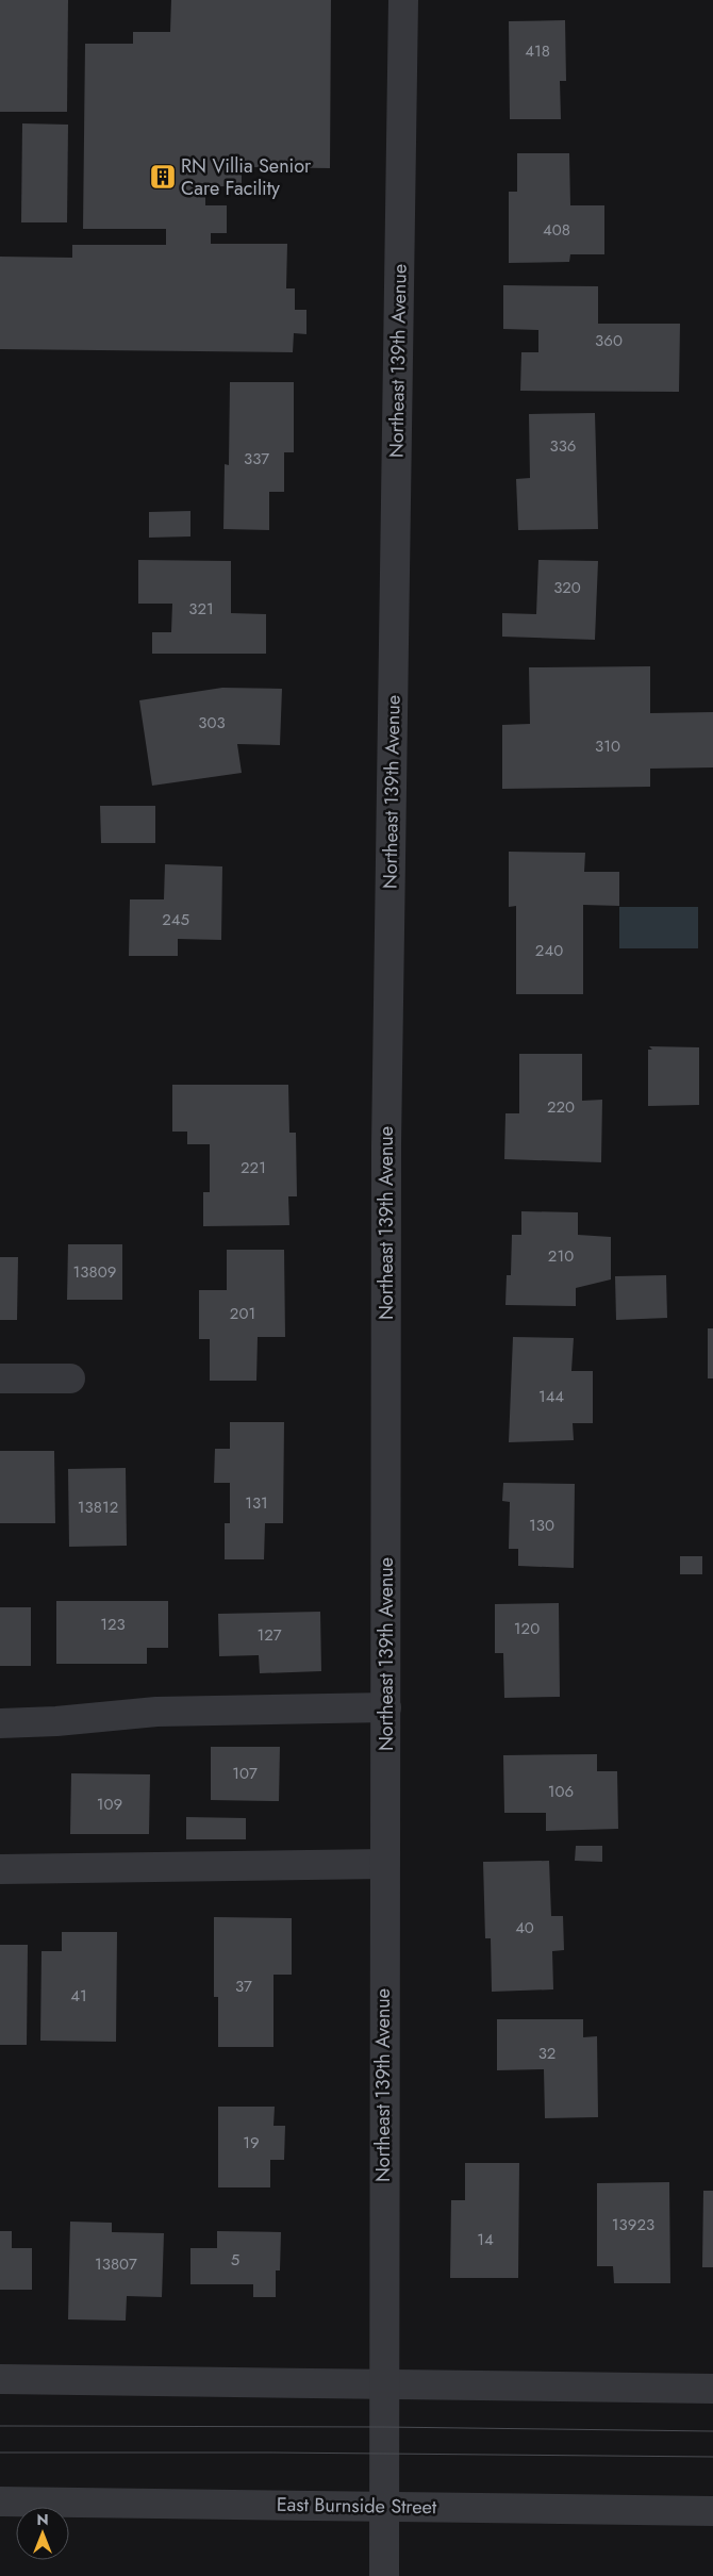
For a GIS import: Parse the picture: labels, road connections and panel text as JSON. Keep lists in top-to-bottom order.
{
  "streets": {
    "street": ["Northeast 139th Avenue", "East Burnside Street"]
  },
  "crossings": [
    ["Northeast 139th Avenue", "East Burnside Street"]
  ],
  "places": {
    "building": ["RN Villia Senior Care Facility"]
  },
  "house_numbers": [
    "418",
    "408",
    "360",
    "336",
    "337",
    "320",
    "321",
    "303",
    "310",
    "245",
    "240",
    "220",
    "221",
    "210",
    "13809",
    "201",
    "144",
    "131",
    "13812",
    "130",
    "123",
    "120",
    "127",
    "107",
    "106",
    "109",
    "40",
    "37",
    "41",
    "32",
    "19",
    "13923",
    "14",
    "5",
    "13807"
  ],
  "north": "top"
}
